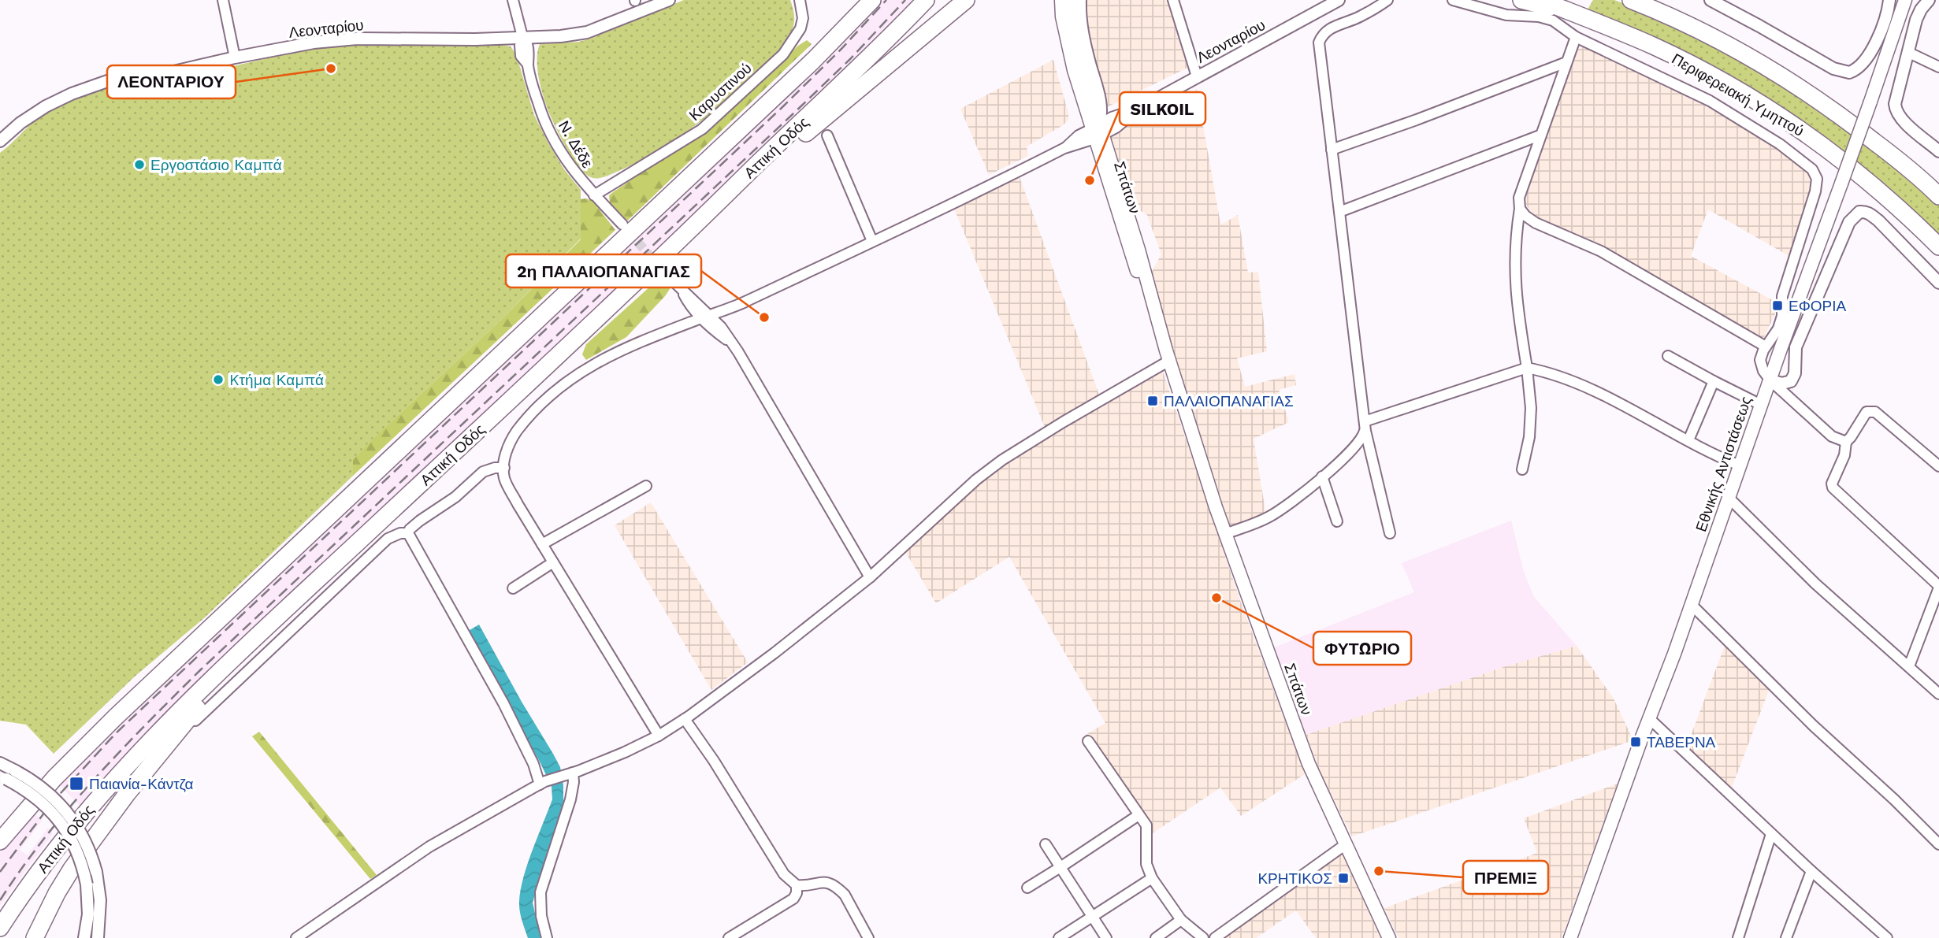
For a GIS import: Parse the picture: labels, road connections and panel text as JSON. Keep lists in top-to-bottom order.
{
  "streets": {
    "highway": ["Περιφερειακή Υμηττού", "Αττική Οδός"],
    "main road": ["Σπάτων", "Εθνικής Αντιστάσεως"],
    "street": ["Λεονταρίου", "Καρυστινού", "Ν. Δέδε"]
  },
  "crossings": [
    ["Λεονταρίου", "Ν. Δέδε"],
    ["Λεονταρίου", "Σπάτων"],
    ["Καρυστινού", "Ν. Δέδε"]
  ],
  "places": {
    "other": [
      "ΛΕΟΝΤΑΡΙΟΥ",
      "Εργοστάσιο Καμπά",
      "SILKOIL",
      "2η ΠΑΛΑΙΟΠΑΝΑΓΙΑΣ",
      "Kτήμα Καμπά",
      "ΦΥΤΩΡΙΟ",
      "ΠΡΕΜΙΞ"
    ],
    "transit": [
      "ΕΦΟΡΙΑ",
      "ΠΑΛΑΙΟΠΑΝΑΓΙΑΣ",
      "ΤΑΒΕΡΝΑ",
      "Παιανία-Κάντζα",
      "ΚΡΗΤΙΚΟΣ"
    ]
  }
}
